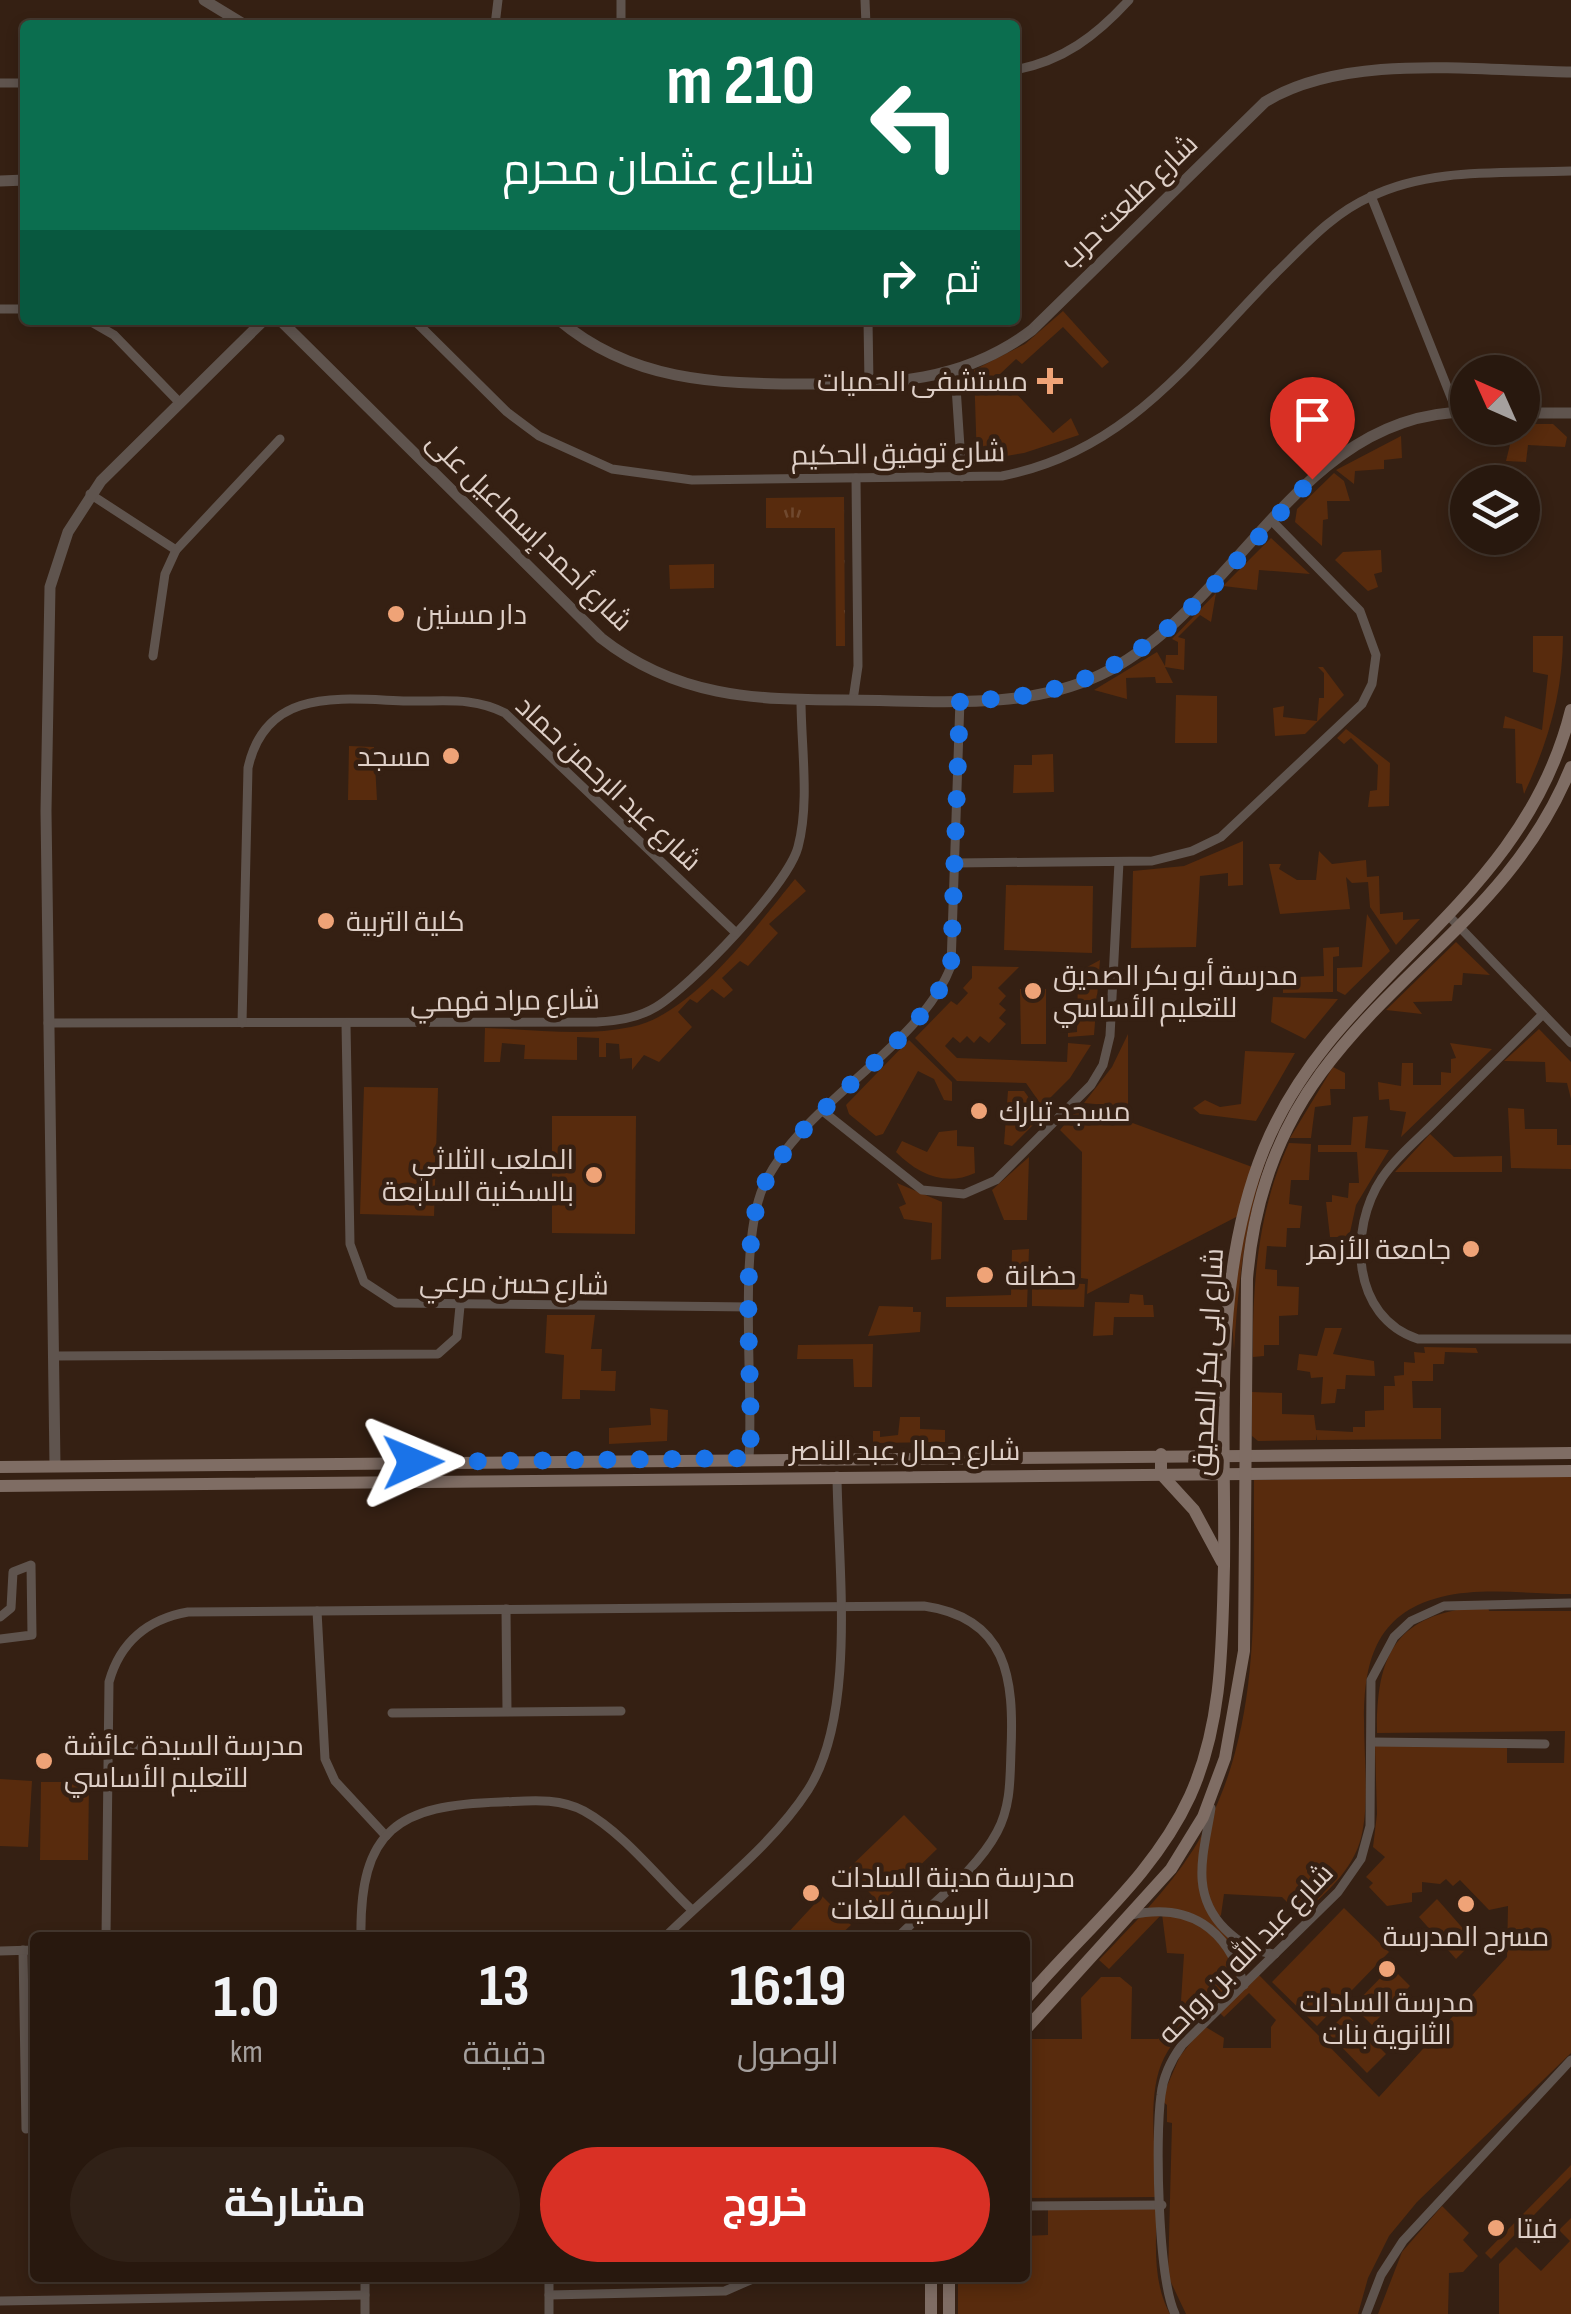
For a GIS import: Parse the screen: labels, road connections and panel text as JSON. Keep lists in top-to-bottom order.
{
  "streets": {
    "main road": ["شارع ابى بكر الصديق", "شارع جمال عبد الناصر"],
    "street": [
      "شارع طلعت حرب",
      "شارع توفيق الحكيم",
      "شارع أحمد إسماعيل على",
      "شارع عبد الرحمن حماد",
      "شارع مراد فهمي",
      "شارع حسن مرعي",
      "شارع عبد الله بن رواحه"
    ]
  },
  "crossings": [
    ["شارع أحمد إسماعيل على", "شارع مراد فهمي"],
    ["شارع عبد الرحمن حماد", "شارع مراد فهمي"],
    ["شارع مراد فهمي", "شارع حسن مرعي"],
    ["شارع ابى بكر الصديق", "شارع جمال عبد الناصر"]
  ],
  "places": {
    "health": ["مستشفى الحميات"],
    "other": [
      "دار مسنين",
      "مسجد",
      "كلية التربية",
      "مدرسة أبو بكر الصديق للتعليم الأساسي",
      "مسجد تبارك",
      "الملعب الثلاثي بالسكنية السابعة",
      "جامعة الأزهر",
      "حضانة",
      "مدرسة السيدة عائشة للتعليم الأساسي",
      "مدرسة مدينة السادات الرسمية للغات",
      "مسرح المدرسة",
      "مدرسة السادات الثانوية بنات",
      "فيتا"
    ]
  },
  "north": "top left",
  "page": {
    "turn": ["210 m", "شارع عثمان محرم"],
    "then": "ثم",
    "eta": [
      "16:19",
      "الوصول",
      "13",
      "دقيقة",
      "1.0",
      "km"
    ],
    "buttons": ["خروج", "مشاركة"]
  }
}
